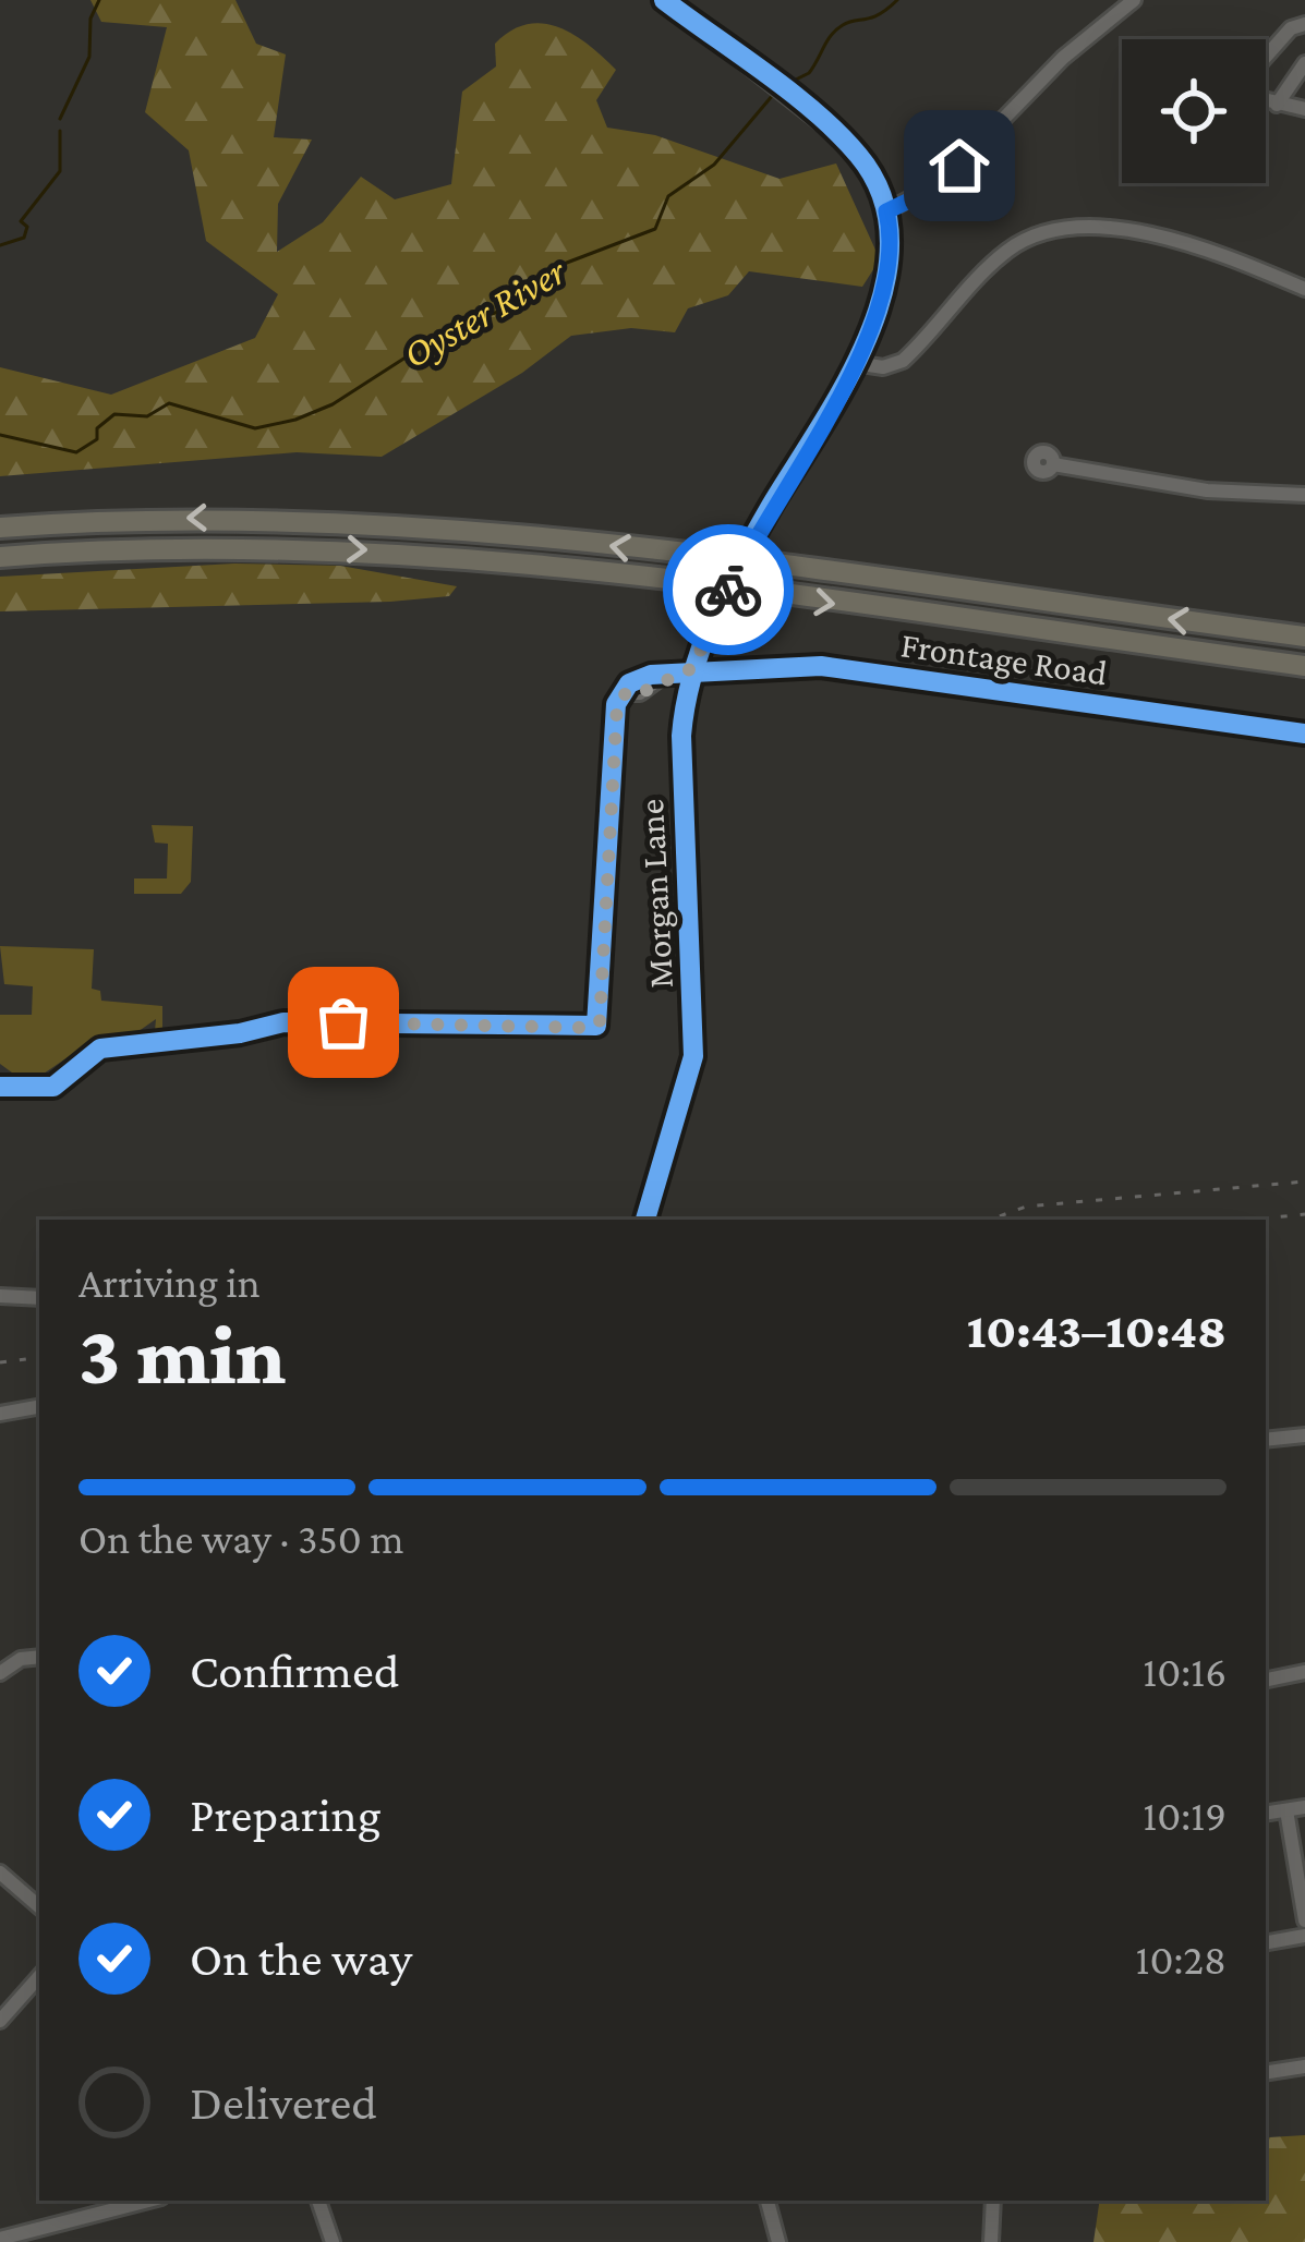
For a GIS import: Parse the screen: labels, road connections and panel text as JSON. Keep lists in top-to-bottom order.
{
  "streets": {
    "street": ["Frontage Road", "Morgan Lane"]
  },
  "crossings": [
    ["Frontage Road", "Morgan Lane"]
  ],
  "water": ["Oyster River"],
  "page": {
    "heading": ["3 min", "Arriving in", "10:43–10:48"],
    "bar": "On the way · 350 m",
    "list": [
      ["Confirmed", "10:16"],
      ["Preparing", "10:19"],
      ["On the way", "10:28"],
      "Delivered"
    ]
  }
}
